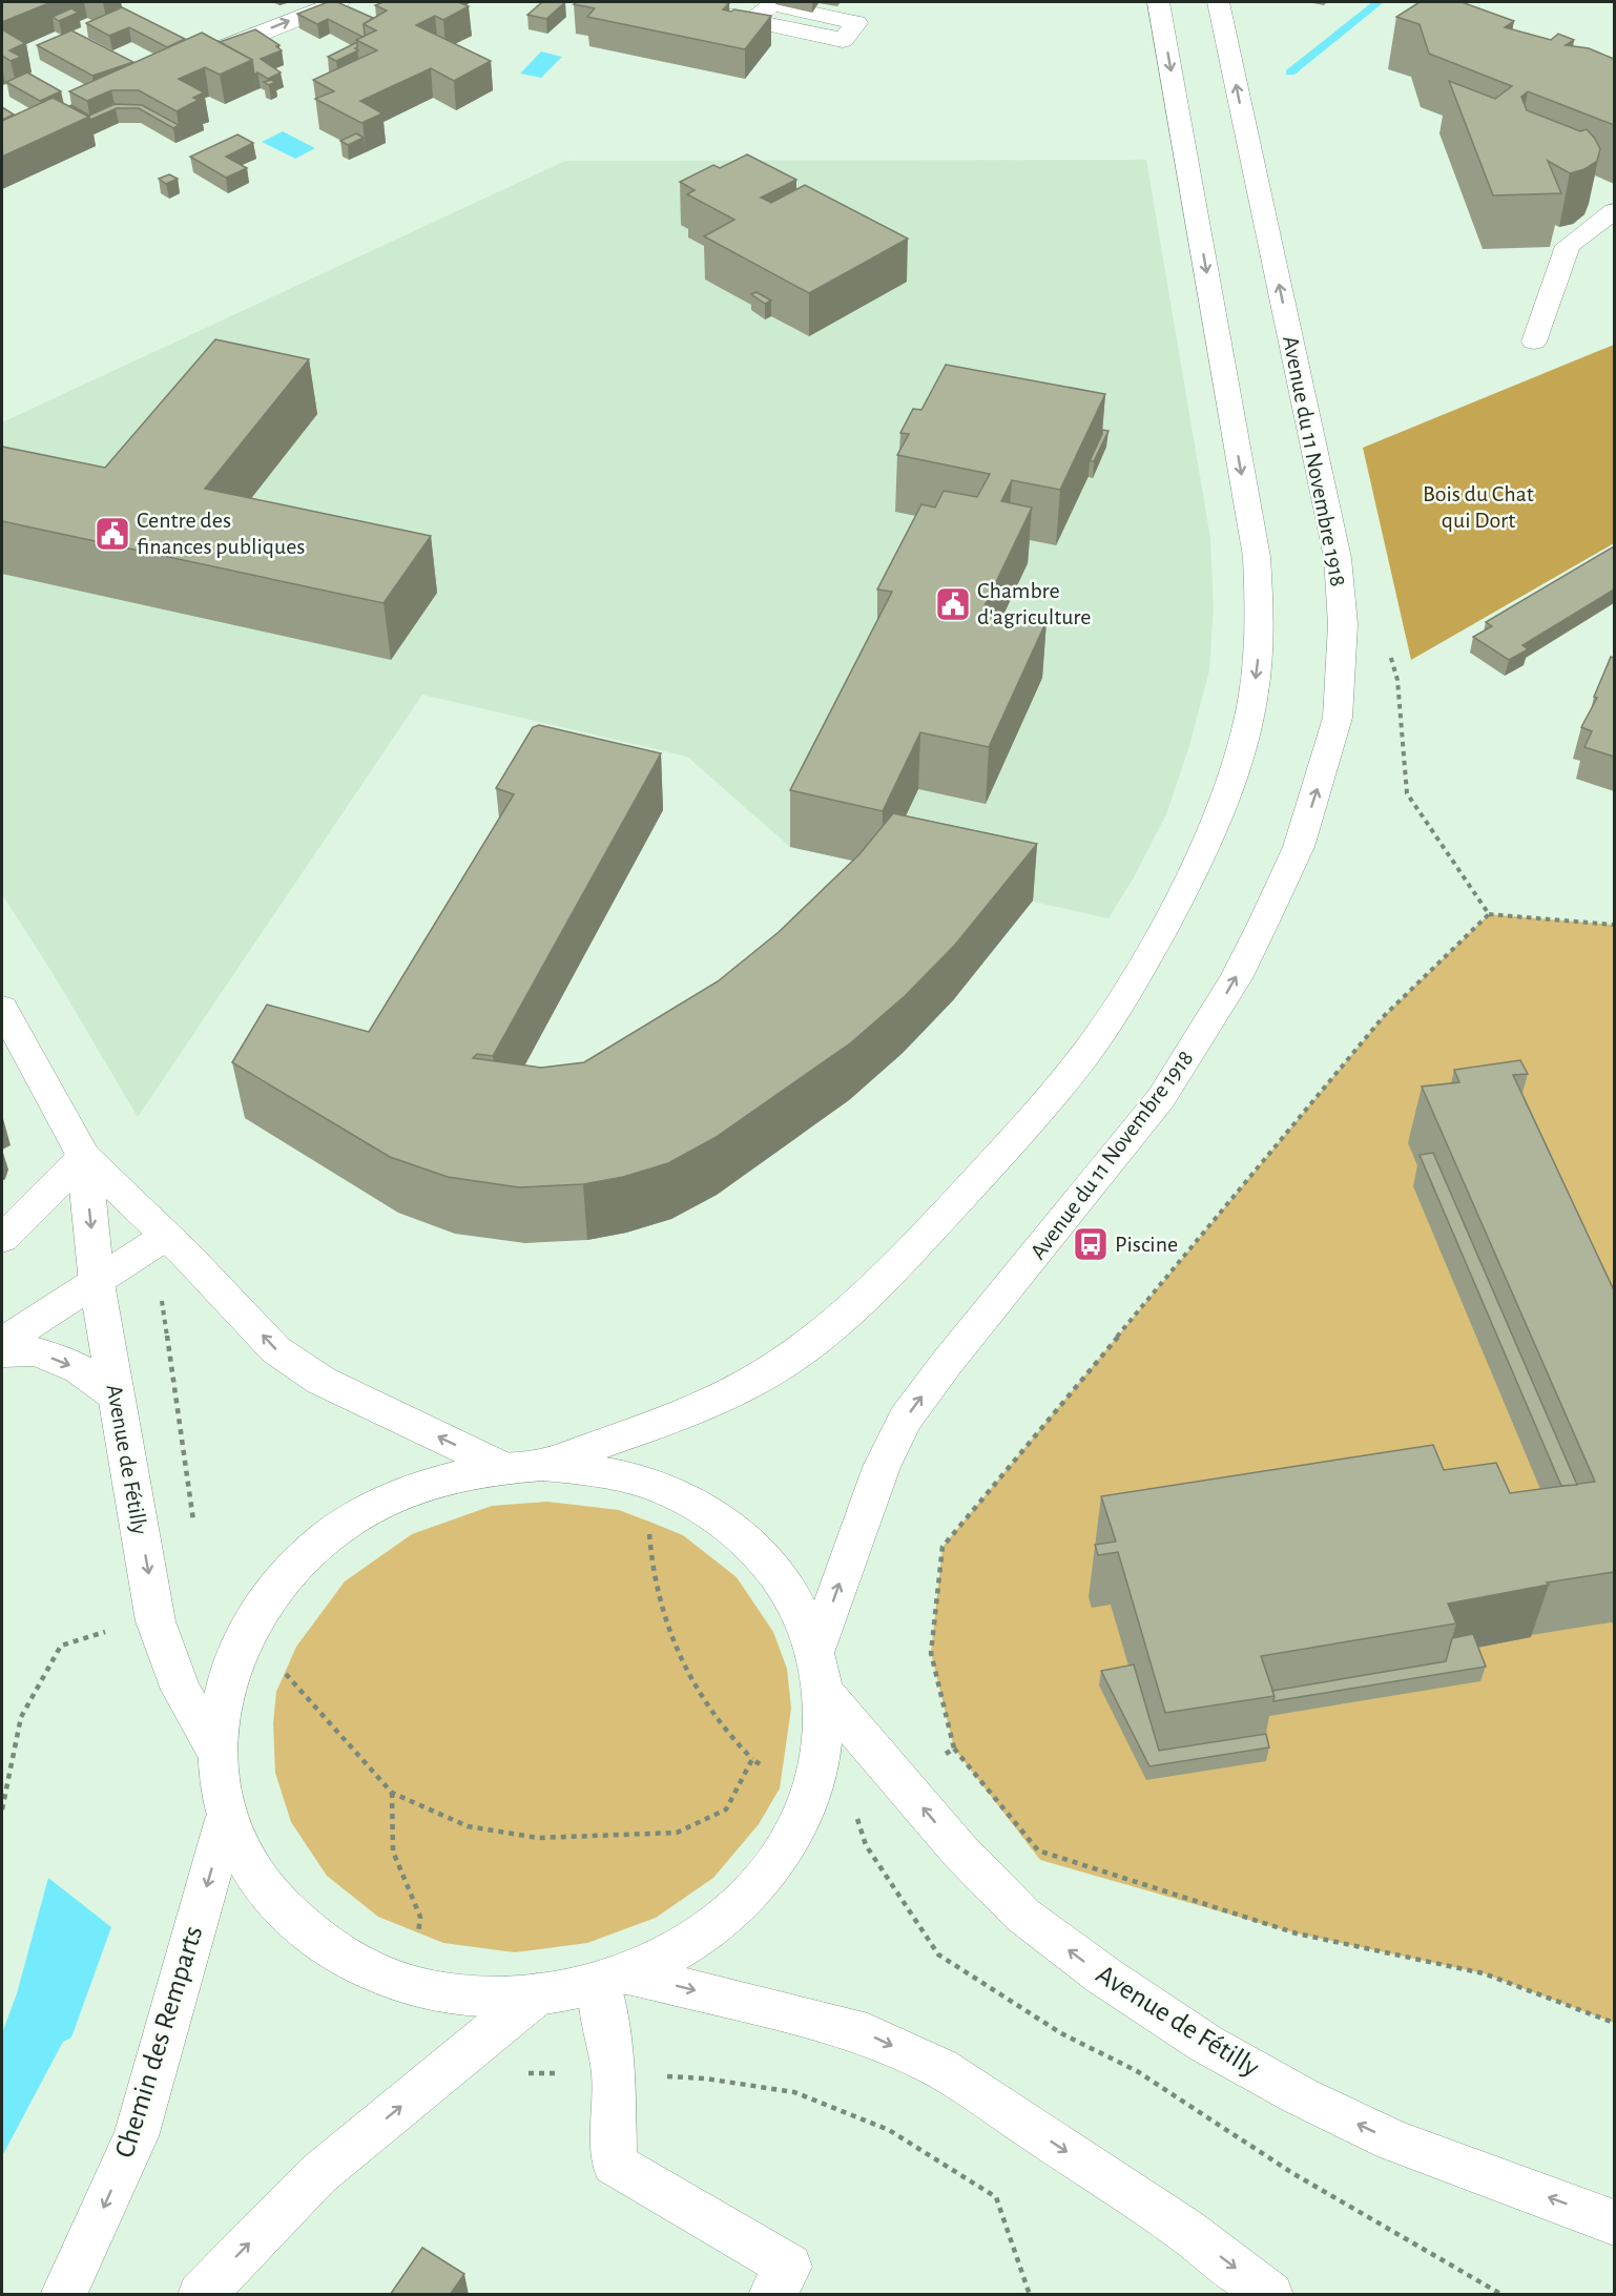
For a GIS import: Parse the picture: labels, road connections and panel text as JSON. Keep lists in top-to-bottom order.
{
  "streets": {
    "main road": ["Avenue du 11 Novembre 1918", "Avenue de Fétilly", "Chemin des Remparts"]
  },
  "one_way": ["Avenue du 11 Novembre 1918", "Chemin des Remparts"],
  "parks": ["Bois du Chat qui Dort"],
  "places": {
    "public building": ["Centre des finances publiques", "Chambre d'agriculture"],
    "bus stop": ["Piscine"]
  }
}
